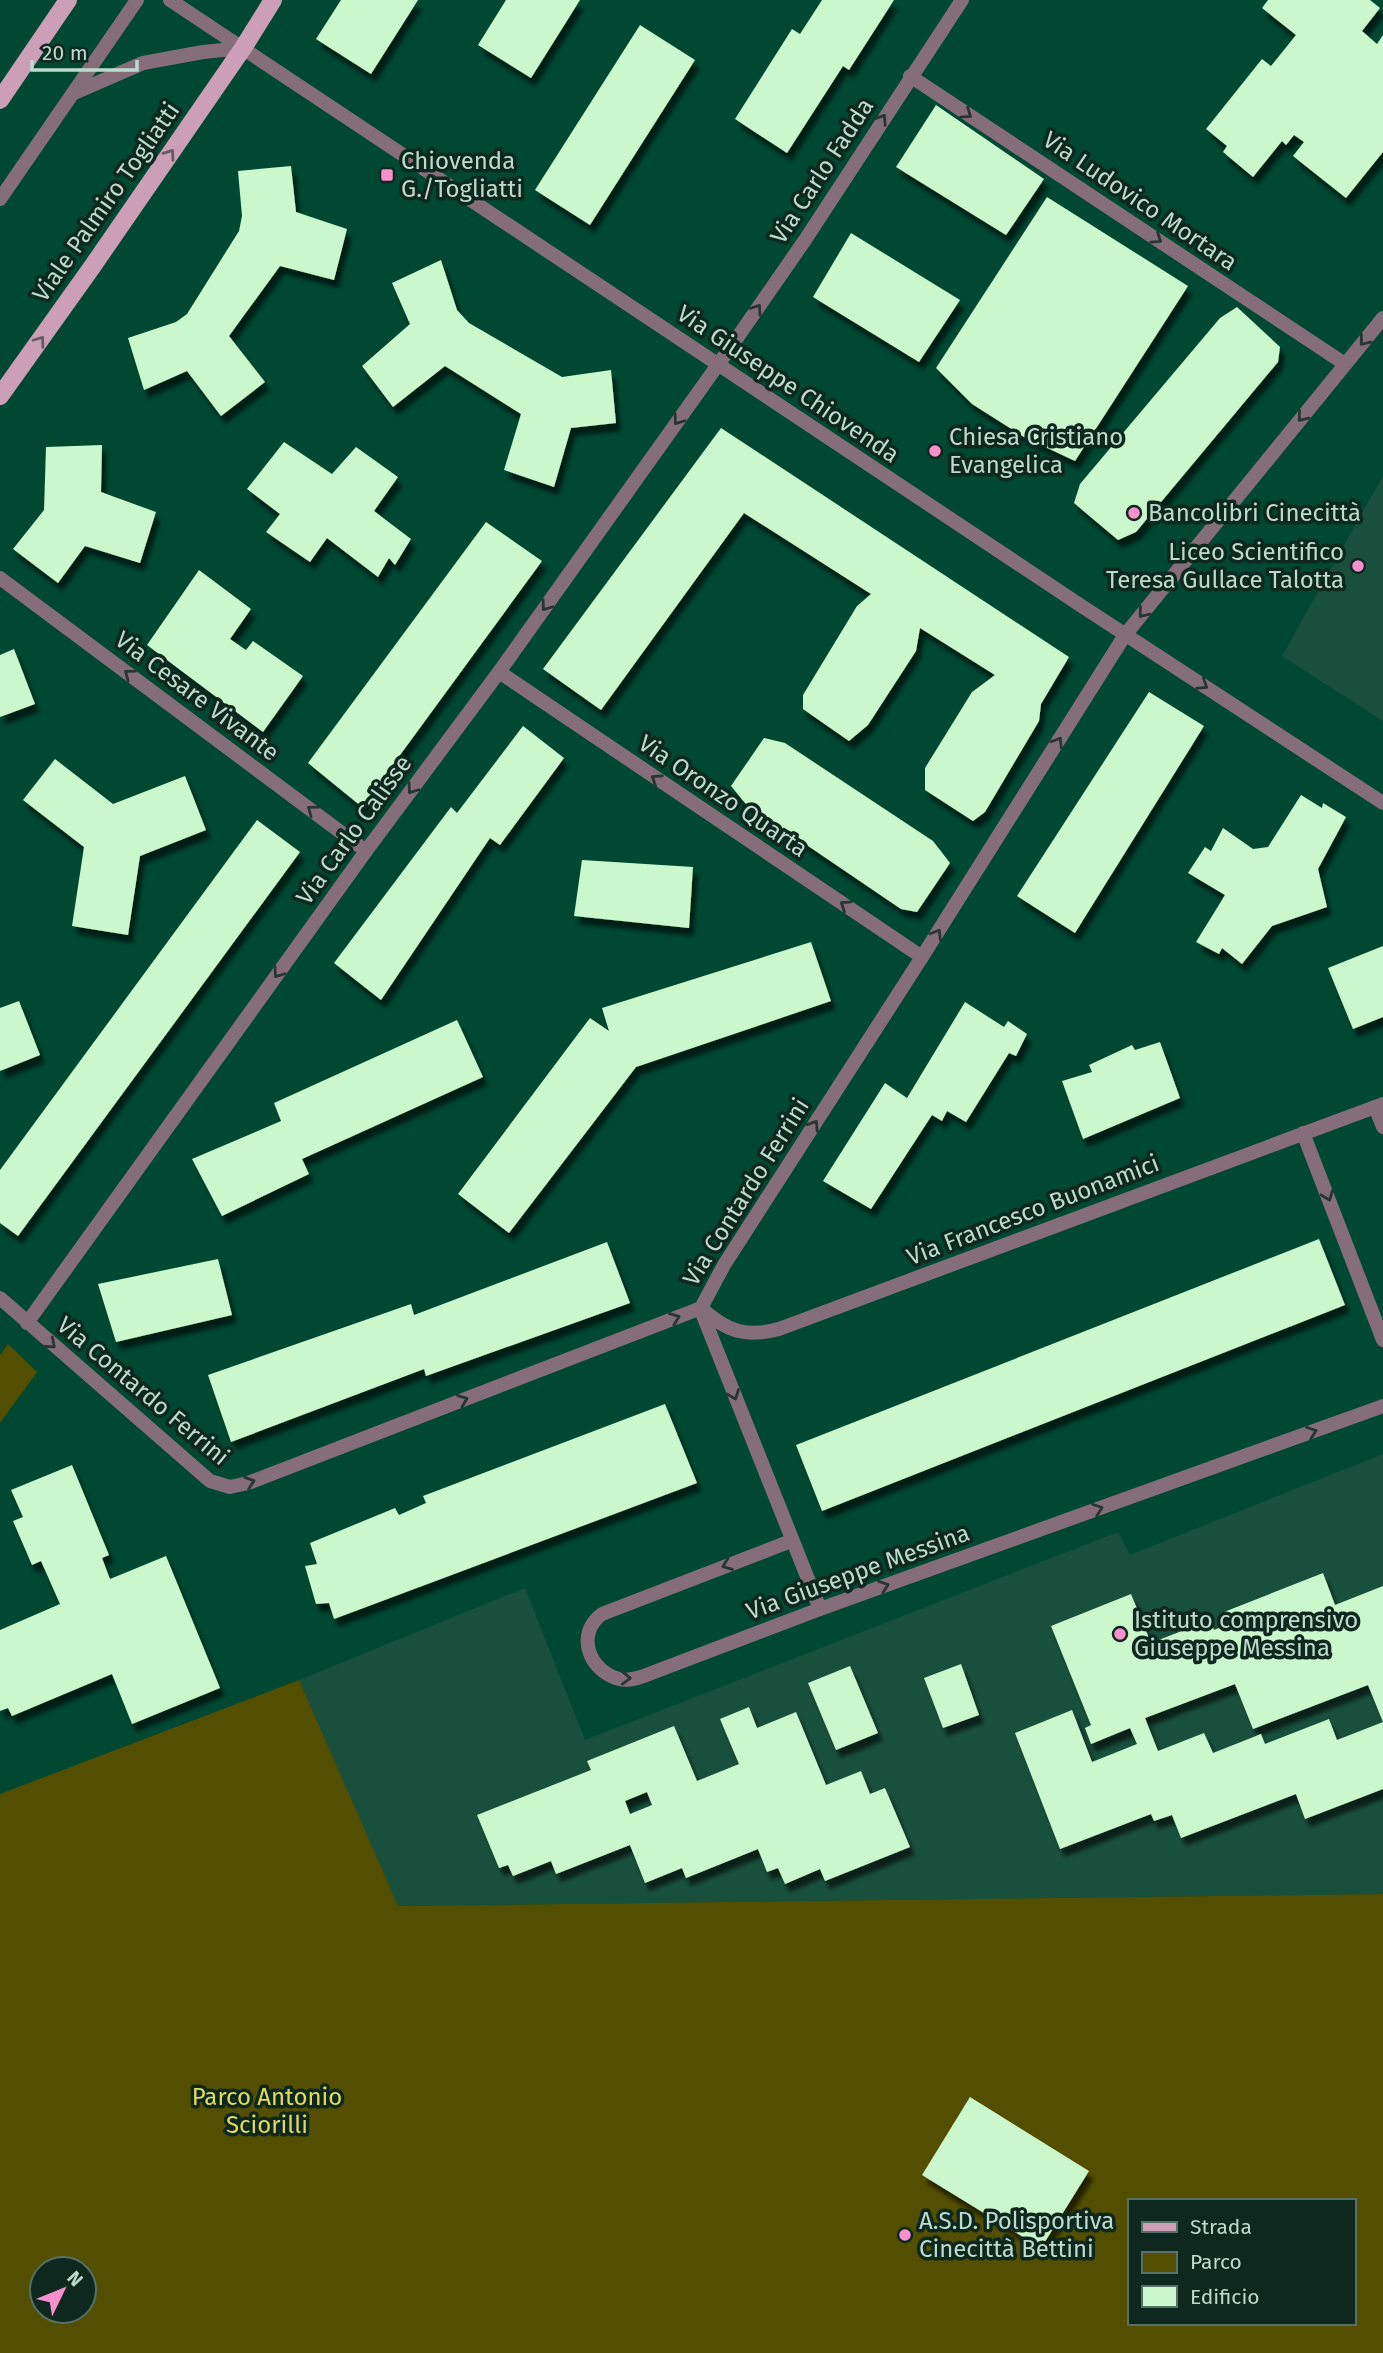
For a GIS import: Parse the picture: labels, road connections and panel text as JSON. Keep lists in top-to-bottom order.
{
  "streets": {
    "main road": ["Viale Palmiro Togliatti"],
    "street": [
      "Via Carlo Fadda",
      "Via Ludovico Mortara",
      "Via Giuseppe Chiovenda",
      "Via Cesare Vivante",
      "Via Oronzo Quarta",
      "Via Carlo Calisse",
      "Via Contardo Ferrini",
      "Via Francesco Buonamici",
      "Via Giuseppe Messina"
    ]
  },
  "crossings": [
    ["Via Carlo Fadda", "Via Ludovico Mortara"],
    ["Via Carlo Fadda", "Via Giuseppe Chiovenda"],
    ["Via Carlo Fadda", "Via Carlo Calisse"],
    ["Via Ludovico Mortara", "Via Contardo Ferrini"],
    ["Viale Palmiro Togliatti", "Via Giuseppe Chiovenda"],
    ["Via Giuseppe Chiovenda", "Via Carlo Calisse"],
    ["Via Giuseppe Chiovenda", "Via Contardo Ferrini"],
    ["Via Cesare Vivante", "Via Carlo Calisse"],
    ["Via Oronzo Quarta", "Via Carlo Calisse"],
    ["Via Oronzo Quarta", "Via Contardo Ferrini"],
    ["Via Carlo Calisse", "Via Contardo Ferrini"],
    ["Via Contardo Ferrini", "Via Francesco Buonamici"]
  ],
  "one_way": [
    "Via Carlo Fadda",
    "Via Ludovico Mortara",
    "Viale Palmiro Togliatti",
    "Via Cesare Vivante",
    "Via Oronzo Quarta",
    "Via Carlo Calisse"
  ],
  "parks": ["Parco Antonio Sciorilli"],
  "places": {
    "transit": ["Chiovenda G./Togliatti"],
    "other": [
      "Chiesa Cristiano Evangelica",
      "Bancolibri Cinecittà",
      "Liceo Scientifico Teresa Gullace Talotta",
      "Istituto comprensivo Giuseppe Messina",
      "A.S.D. Polisportiva Cinecittà Bettini"
    ]
  },
  "legend": ["Strada", "Parco", "Edificio"],
  "scale_bar": "20 m",
  "north": "top right"
}
